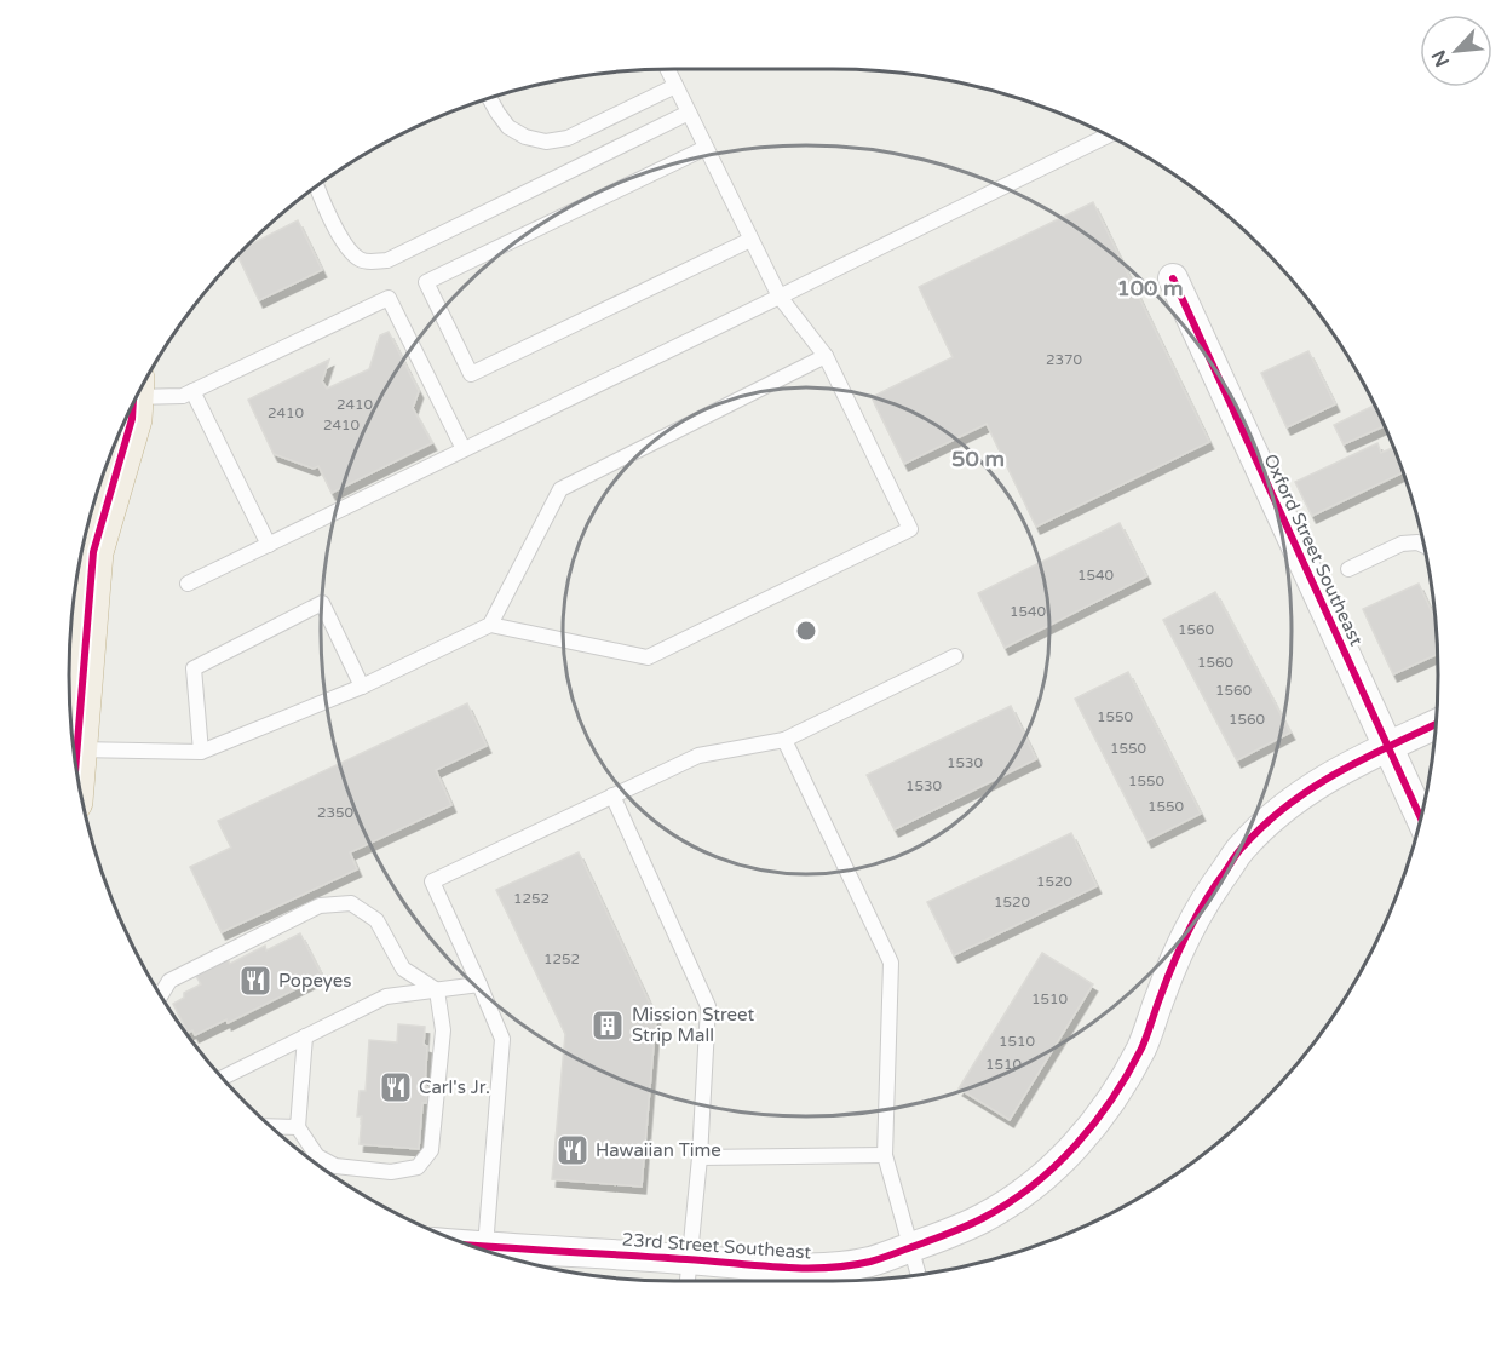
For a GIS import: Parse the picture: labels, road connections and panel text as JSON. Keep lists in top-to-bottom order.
{
  "streets": {
    "street": ["Oxford Street Southeast", "23rd Street Southeast"]
  },
  "crossings": [
    ["Oxford Street Southeast", "23rd Street Southeast"]
  ],
  "places": {
    "restaurant": ["Popeyes", "Carl's Jr.", "Hawaiian Time"],
    "building": ["Mission Street Strip Mall"]
  },
  "house_numbers": [
    "2370",
    "2410",
    "2410",
    "2410",
    "1540",
    "1540",
    "1560",
    "1560",
    "1560",
    "1550",
    "1560",
    "1550",
    "1530",
    "1550",
    "1530",
    "1550",
    "2350",
    "1520",
    "1252",
    "1520",
    "1252",
    "1510",
    "1510",
    "1510"
  ],
  "north": "bottom left",
  "rings": ["100 m", "50 m"]
}
